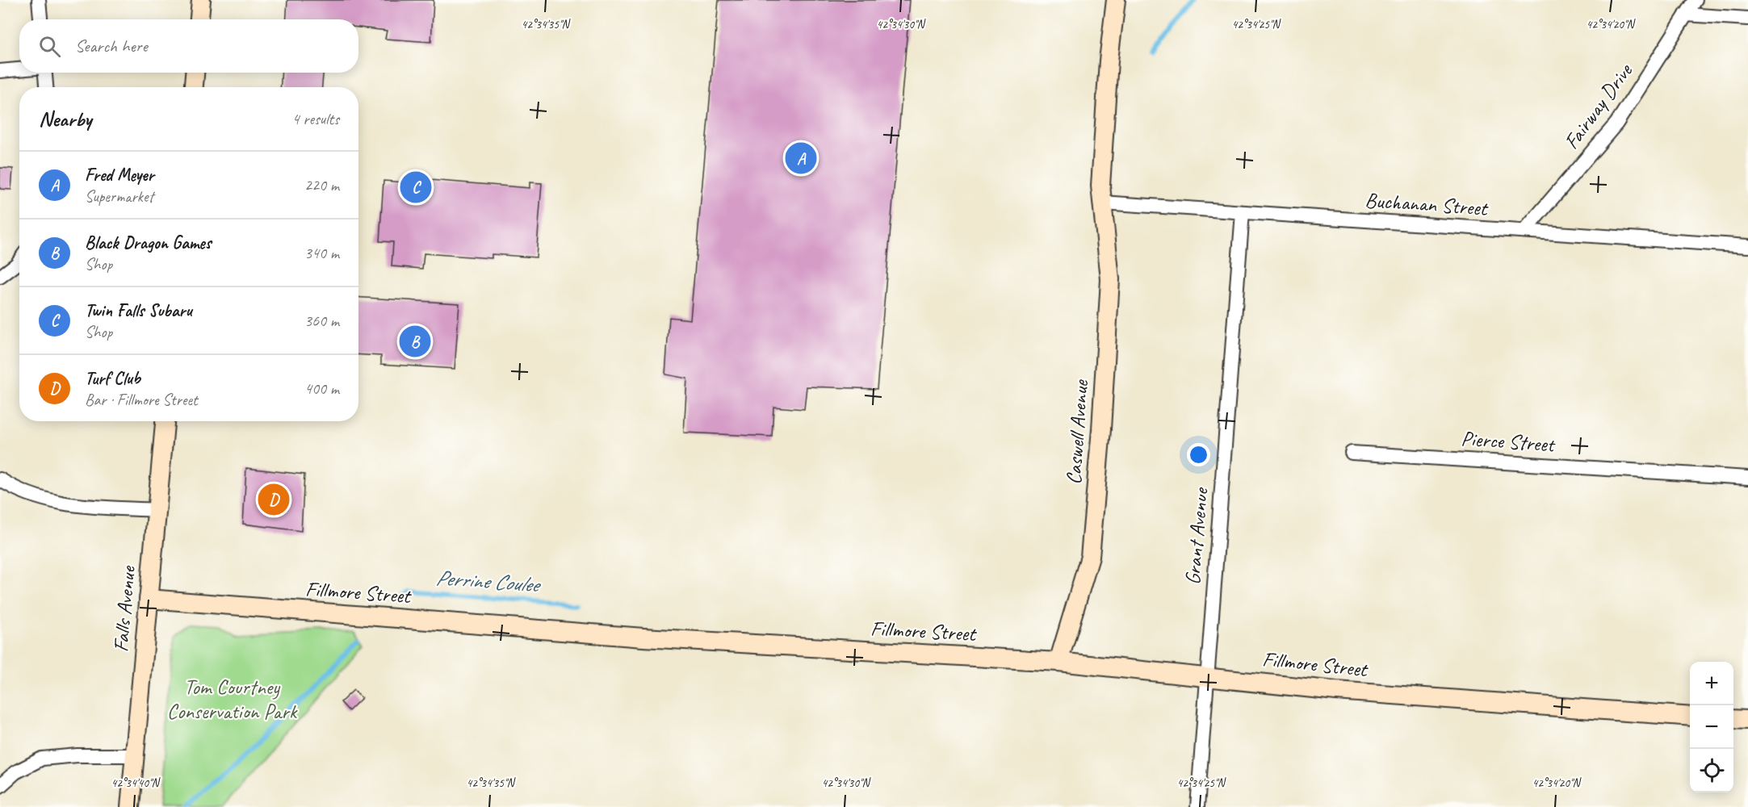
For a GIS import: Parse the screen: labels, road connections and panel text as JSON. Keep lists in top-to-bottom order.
{
  "streets": {
    "street": [
      "Fairway Drive",
      "Buchanan Street",
      "Caswell Avenue",
      "Pierce Street",
      "Grant Avenue",
      "Fillmore Street",
      "Falls Avenue"
    ]
  },
  "crossings": [
    ["Fairway Drive", "Buchanan Street"],
    ["Buchanan Street", "Caswell Avenue"],
    ["Buchanan Street", "Grant Avenue"],
    ["Caswell Avenue", "Fillmore Street"],
    ["Grant Avenue", "Fillmore Street"],
    ["Fillmore Street", "Falls Avenue"]
  ],
  "water": ["Perrine Coulee"],
  "parks": ["Tom Courtney Conservation Park"],
  "page": {
    "search": "Search here",
    "heading": ["Nearby", "4 results"],
    "pins": [
      "A",
      "C",
      "B",
      "D"
    ],
    "list": [
      {
        "mark": "A",
        "name": "Fred Meyer",
        "note": "Supermarket",
        "value": "220 m"
      },
      {
        "mark": "B",
        "name": "Black Dragon Games",
        "note": "Shop",
        "value": "340 m"
      },
      {
        "mark": "C",
        "name": "Twin Falls Subaru",
        "note": "Shop",
        "value": "360 m"
      },
      {
        "mark": "D",
        "name": "Turf Club",
        "note": "Bar · Fillmore Street",
        "value": "400 m"
      }
    ],
    "map_buttons": ["+", "−"]
  },
  "coordinates": [
    "42°34'35\"N",
    "42°34'30\"N",
    "42°34'25\"N",
    "42°34'20\"N",
    "42°34'40\"N"
  ]
}
